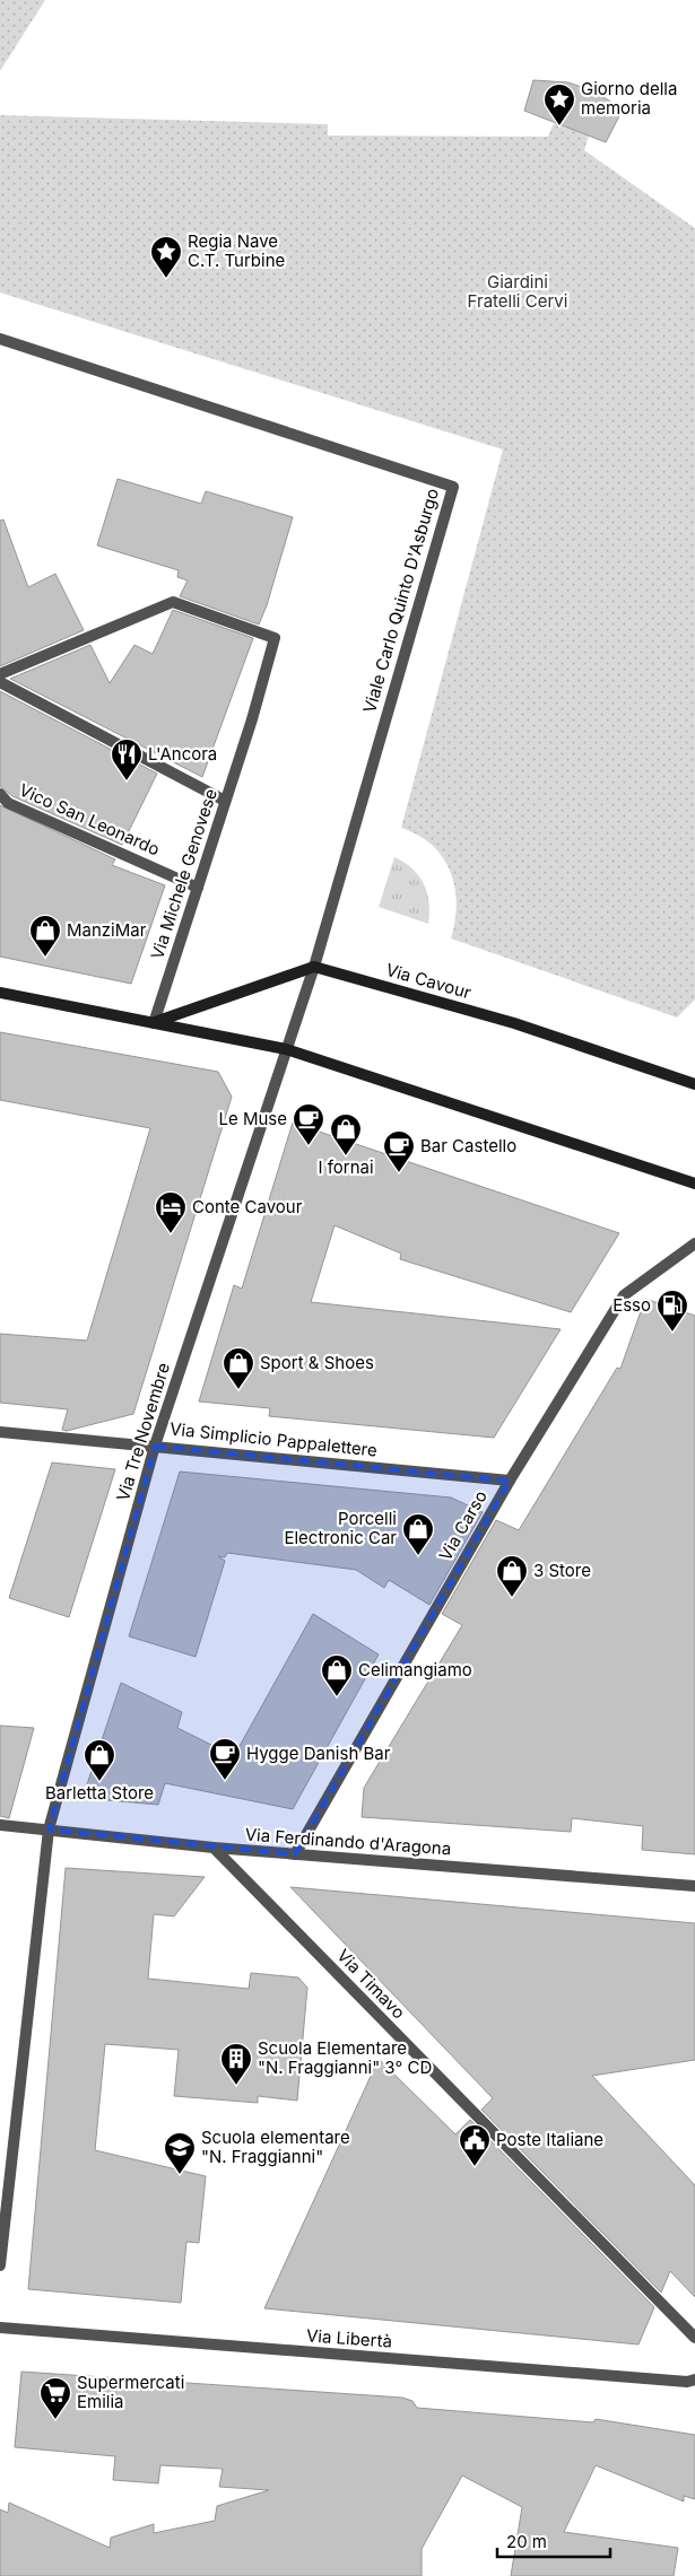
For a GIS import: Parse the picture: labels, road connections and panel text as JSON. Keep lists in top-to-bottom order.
{
  "streets": {
    "street": [
      "Viale Carlo Quinto D'Asburgo",
      "Vico San Leonardo",
      "Via Michele Genovese",
      "Via Cavour",
      "Via Tre Novembre",
      "Via Simplicio Pappalettere",
      "Via Carso",
      "Via Ferdinando d'Aragona",
      "Via Timavo",
      "Via Libertà"
    ]
  },
  "crossings": [
    ["Viale Carlo Quinto D'Asburgo", "Via Cavour"],
    ["Viale Carlo Quinto D'Asburgo", "Via Tre Novembre"],
    ["Vico San Leonardo", "Via Michele Genovese"],
    ["Via Tre Novembre", "Via Simplicio Pappalettere"],
    ["Via Tre Novembre", "Via Ferdinando d'Aragona"],
    ["Via Simplicio Pappalettere", "Via Carso"],
    ["Via Carso", "Via Ferdinando d'Aragona"],
    ["Via Ferdinando d'Aragona", "Via Timavo"]
  ],
  "parks": ["Giardini Fratelli Cervi"],
  "places": {
    "place": ["Giorno della memoria", "Regia Nave C.T. Turbine"],
    "restaurant": ["L'Ancora"],
    "shop": [
      "ManziMar",
      "I fornai",
      "Sport & Shoes",
      "Porcelli Electronic Car",
      "3 Store",
      "Celimangiamo",
      "Barletta Store"
    ],
    "cafe": ["Le Muse", "Bar Castello", "Hygge Danish Bar"],
    "hotel": ["Conte Cavour"],
    "fuel station": ["Esso"],
    "building": ["Scuola Elementare \"N. Fraggianni\" 3° CD"],
    "public building": ["Poste Italiane"],
    "school or university": ["Scuola elementare \"N. Fraggianni\""],
    "supermarket": ["Supermercati Emilia"]
  },
  "scale_bar": "20 m"
}
